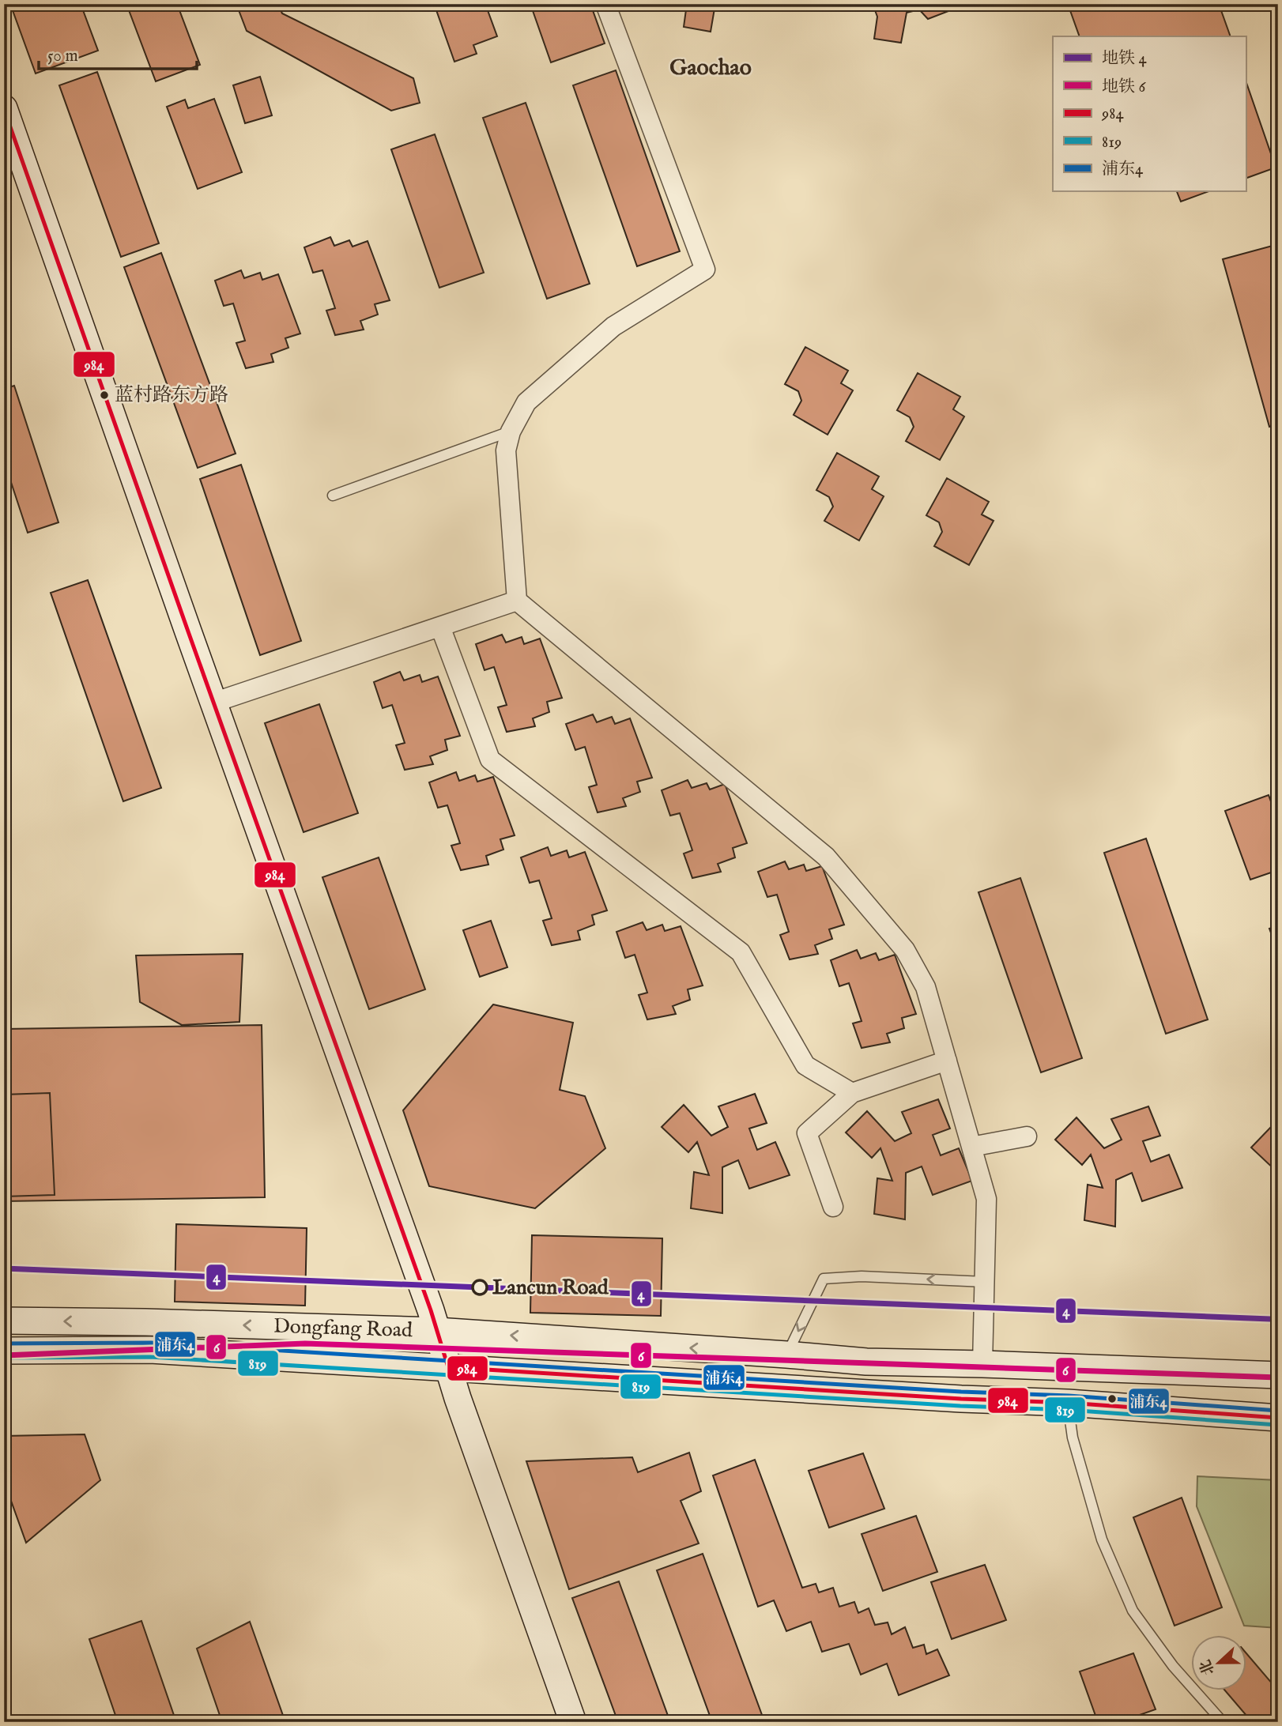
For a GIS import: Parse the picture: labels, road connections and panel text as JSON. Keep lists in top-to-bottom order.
{
  "streets": {
    "main road": ["Dongfang Road"]
  },
  "districts": ["Gaochao"],
  "places": ["蓝村路东方路", "Lancun Road"],
  "lines": [
    "transit line 984",
    "metro line 4",
    "transit line 浦东4",
    "metro line 6",
    "transit line 819"
  ],
  "legend": [
    "地铁 4",
    "地铁 6",
    "984",
    "819",
    "浦东4"
  ],
  "scale_bar": "50 m",
  "north": "left"
}
